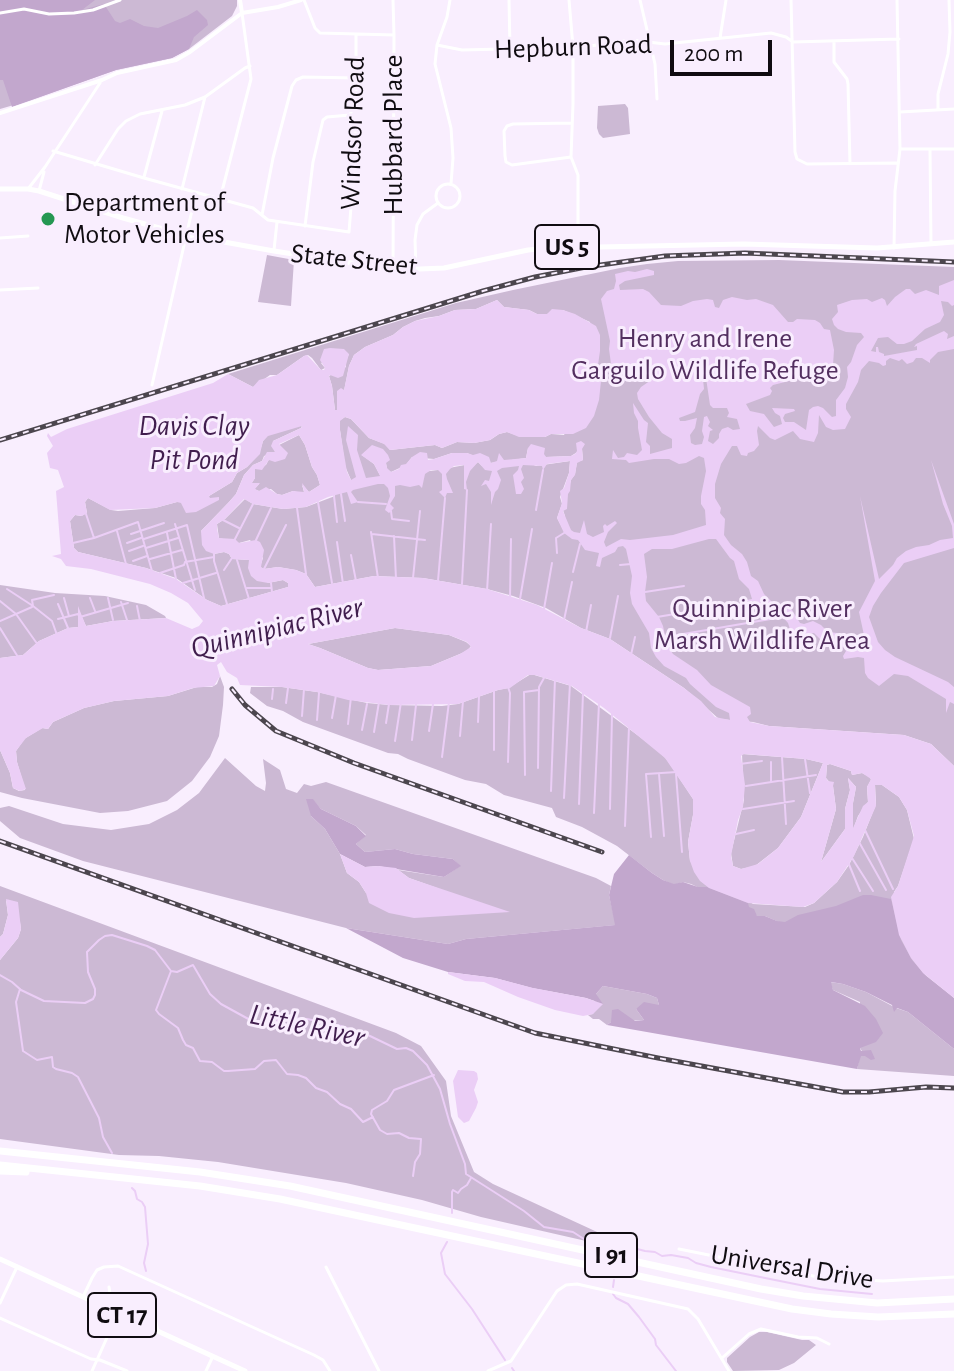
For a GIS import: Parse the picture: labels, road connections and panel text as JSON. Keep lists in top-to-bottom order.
{
  "streets": {
    "highway": ["I 91"],
    "main road": ["US 5", "State Street", "CT 17"],
    "street": [
      "Hepburn Road",
      "Windsor Road",
      "Hubbard Place",
      "Universal Drive"
    ]
  },
  "crossings": [
    ["Hubbard Place", "State Street"]
  ],
  "water": ["Davis Clay Pit Pond", "Quinnipiac River", "Little River"],
  "parks": ["Henry and Irene Garguilo Wildlife Refuge", "Quinnipiac River Marsh Wildlife Area"],
  "places": ["Department of Motor Vehicles"],
  "scale_bar": "200 m"
}
